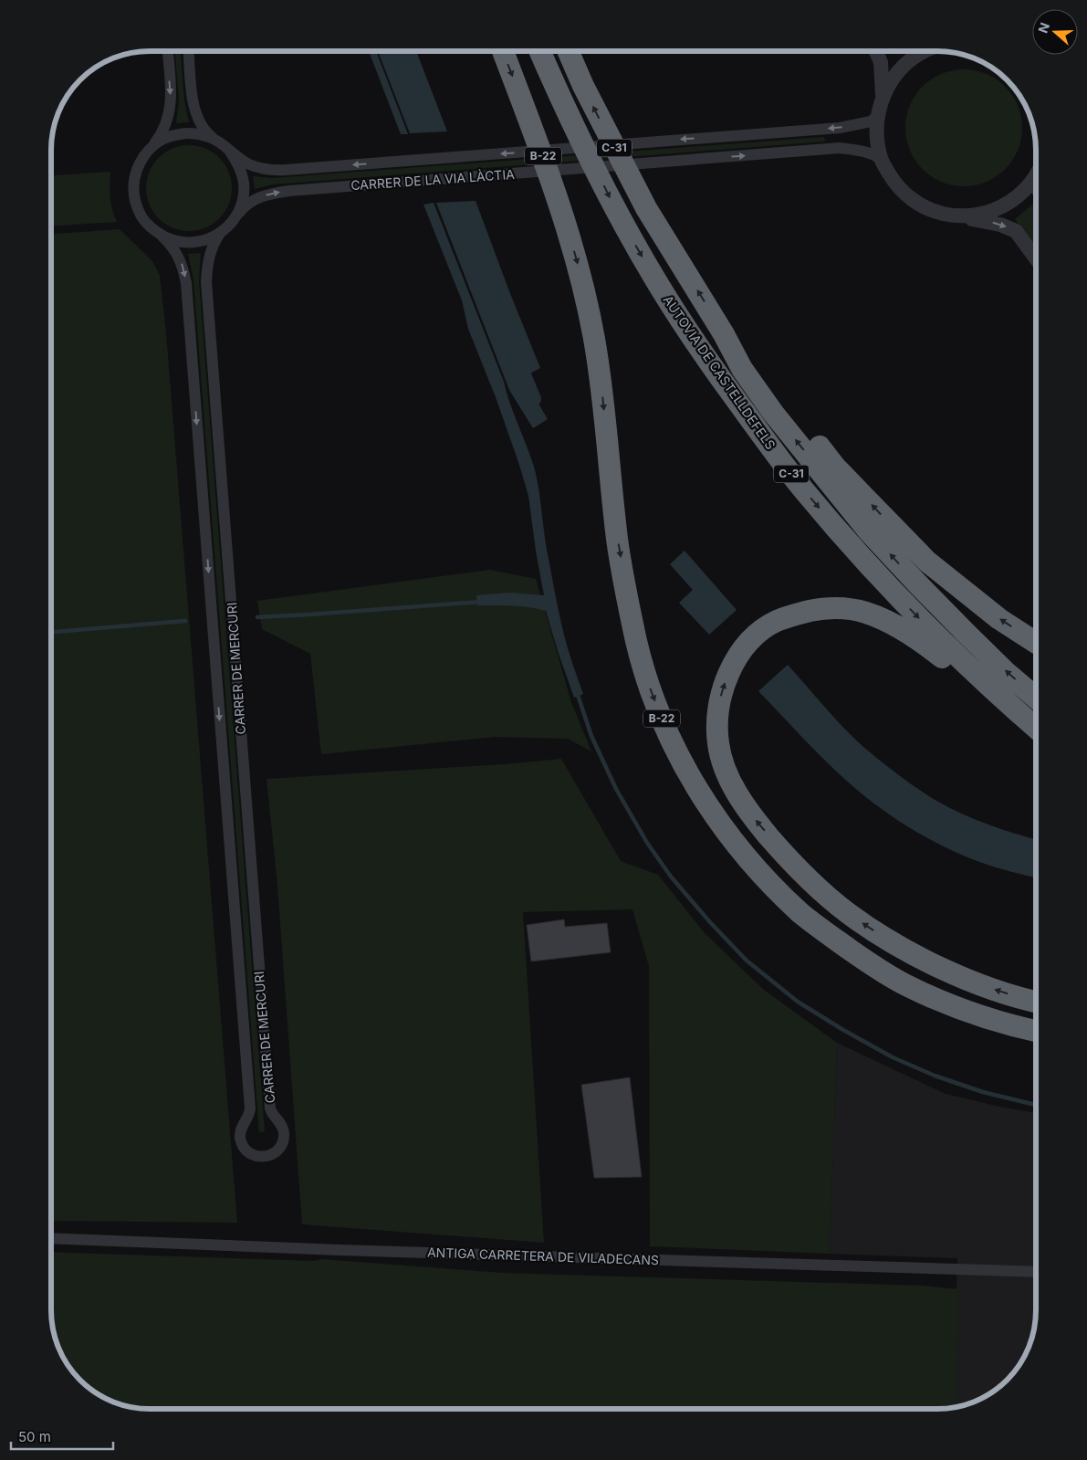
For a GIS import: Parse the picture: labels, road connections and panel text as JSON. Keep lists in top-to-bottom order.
{
  "streets": {
    "highway": ["C-31", "B-22", "AUTOVIA DE CASTELLDEFELS"],
    "street": ["CARRER DE LA VIA LÀCTIA", "CARRER DE MERCURI", "ANTIGA CARRETERA DE VILADECANS"]
  },
  "crossings": [
    ["CARRER DE LA VIA LÀCTIA", "CARRER DE MERCURI"]
  ],
  "scale_bar": "50 m",
  "north": "left"
}
